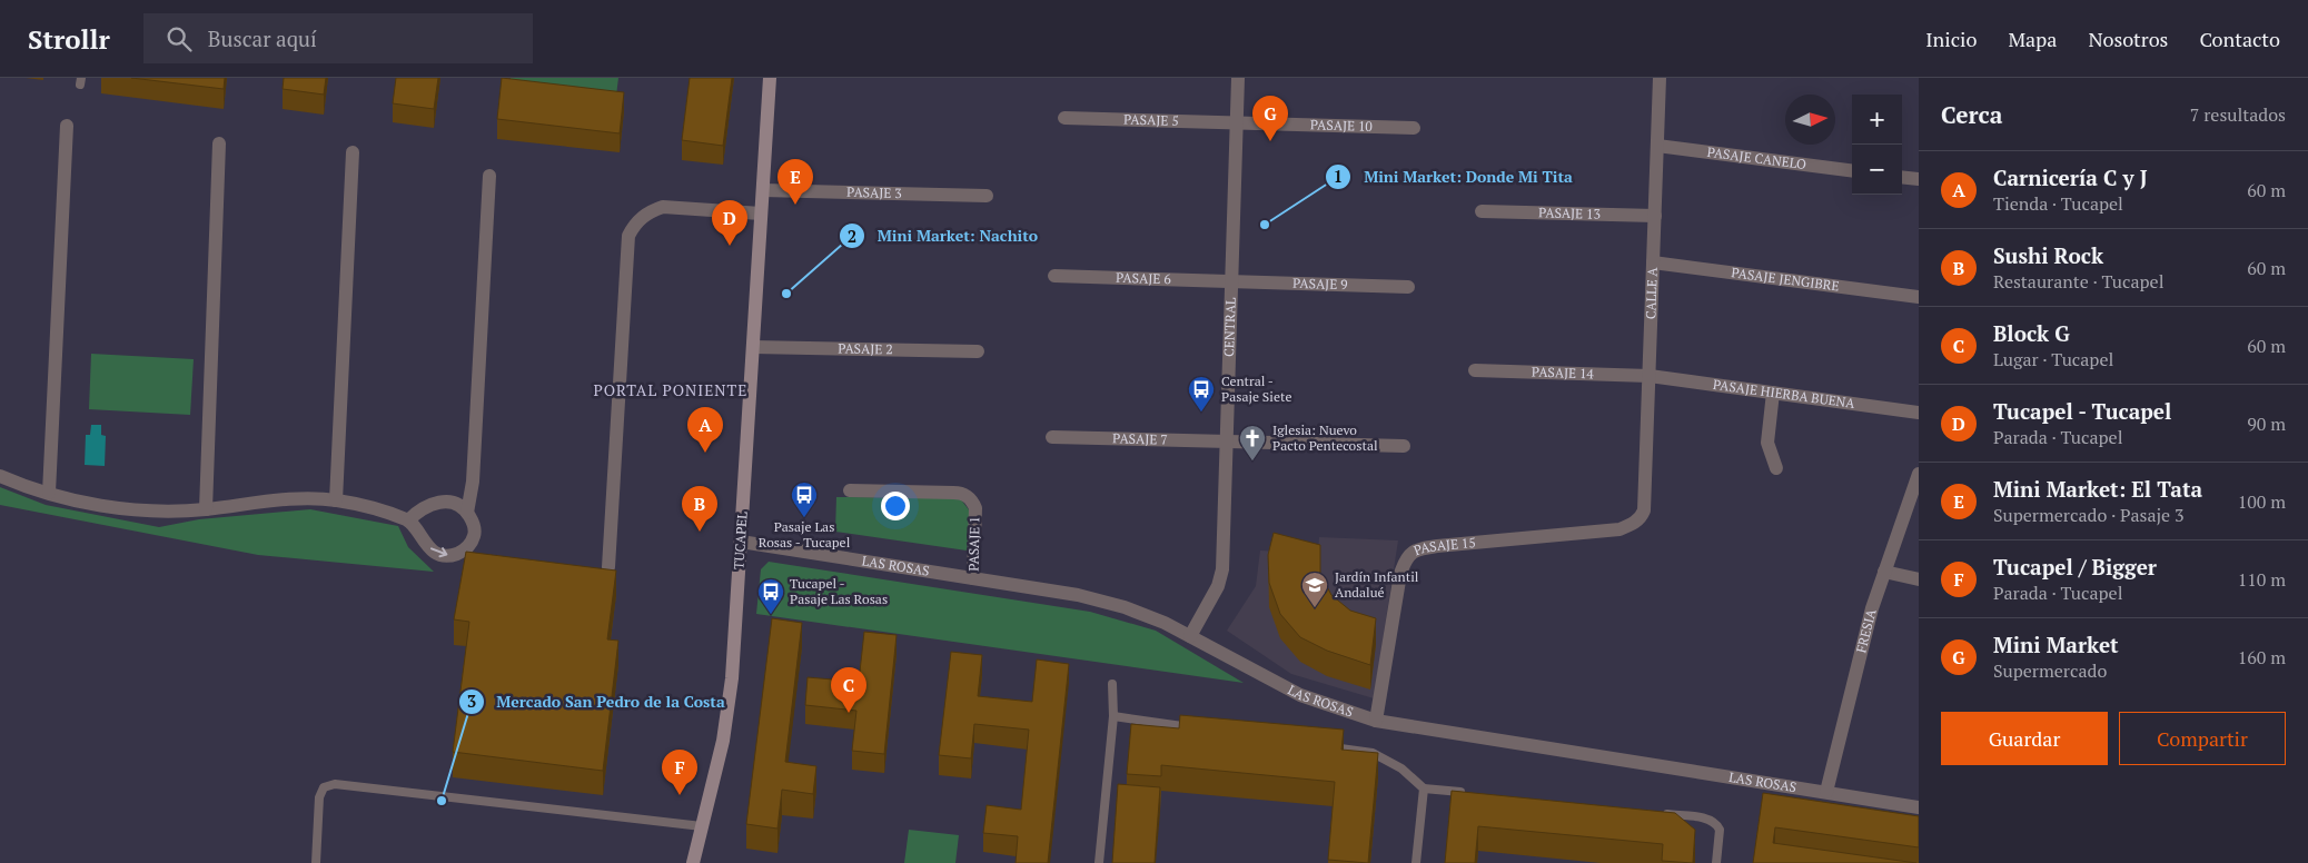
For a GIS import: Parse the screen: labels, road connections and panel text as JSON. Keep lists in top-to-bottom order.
{
  "streets": {
    "main road": ["TUCAPEL"],
    "street": [
      "PASAJE 5",
      "PASAJE 10",
      "PASAJE CANELO",
      "PASAJE 3",
      "PASAJE 13",
      "PASAJE 6",
      "PASAJE JENGIBRE",
      "PASAJE 9",
      "CALLE A",
      "CENTRAL",
      "PASAJE 2",
      "PASAJE 14",
      "PASAJE HIERBA BUENA",
      "PASAJE 7",
      "PASAJE 1",
      "PASAJE 15",
      "LAS ROSAS",
      "FRESIA"
    ]
  },
  "crossings": [
    ["PASAJE 5", "PASAJE 10"],
    ["PASAJE 5", "CENTRAL"],
    ["PASAJE 10", "CENTRAL"],
    ["PASAJE CANELO", "CALLE A"],
    ["PASAJE 3", "TUCAPEL"],
    ["PASAJE 13", "CALLE A"],
    ["PASAJE 6", "PASAJE 9"],
    ["PASAJE 6", "CENTRAL"],
    ["PASAJE JENGIBRE", "CALLE A"],
    ["PASAJE 9", "CENTRAL"],
    ["CALLE A", "PASAJE 14"],
    ["CALLE A", "PASAJE HIERBA BUENA"],
    ["CALLE A", "PASAJE 15"],
    ["CENTRAL", "PASAJE 7"],
    ["CENTRAL", "LAS ROSAS"],
    ["PASAJE 2", "TUCAPEL"],
    ["PASAJE 14", "PASAJE HIERBA BUENA"],
    ["TUCAPEL", "LAS ROSAS"],
    ["PASAJE 1", "LAS ROSAS"],
    ["PASAJE 15", "LAS ROSAS"],
    ["LAS ROSAS", "FRESIA"]
  ],
  "districts": ["PORTAL PONIENTE"],
  "places": {
    "other": ["Mini Market: Donde Mi Tita", "Mini Market: Nachito", "Mercado San Pedro de la Costa"],
    "bus stop": ["Central - Pasaje Siete", "Pasaje Las Rosas - Tucapel", "Tucapel - Pasaje Las Rosas"],
    "church": ["Iglesia: Nuevo Pacto Pentecostal"],
    "school or university": ["Jardín Infantil Andalué"]
  },
  "north": "right",
  "page": {
    "header": "Strollr",
    "search": "Buscar aquí",
    "nav": [
      "Inicio",
      "Mapa",
      "Nosotros",
      "Contacto"
    ],
    "heading": ["Cerca", "7 resultados"],
    "map_buttons": ["+", "−"],
    "pins": [
      "G",
      "E",
      "D",
      "A",
      "B",
      "C",
      "F"
    ],
    "list": [
      {
        "mark": "A",
        "name": "Carnicería C y J",
        "note": "Tienda · Tucapel",
        "value": "60 m"
      },
      {
        "mark": "B",
        "name": "Sushi Rock",
        "note": "Restaurante · Tucapel",
        "value": "60 m"
      },
      {
        "mark": "C",
        "name": "Block G",
        "note": "Lugar · Tucapel",
        "value": "60 m"
      },
      {
        "mark": "D",
        "name": "Tucapel - Tucapel",
        "note": "Parada · Tucapel",
        "value": "90 m"
      },
      {
        "mark": "E",
        "name": "Mini Market: El Tata",
        "note": "Supermercado · Pasaje 3",
        "value": "100 m"
      },
      {
        "mark": "F",
        "name": "Tucapel / Bigger",
        "note": "Parada · Tucapel",
        "value": "110 m"
      },
      {
        "mark": "G",
        "name": "Mini Market",
        "note": "Supermercado",
        "value": "160 m"
      }
    ],
    "buttons": ["Guardar", "Compartir"]
  }
}
